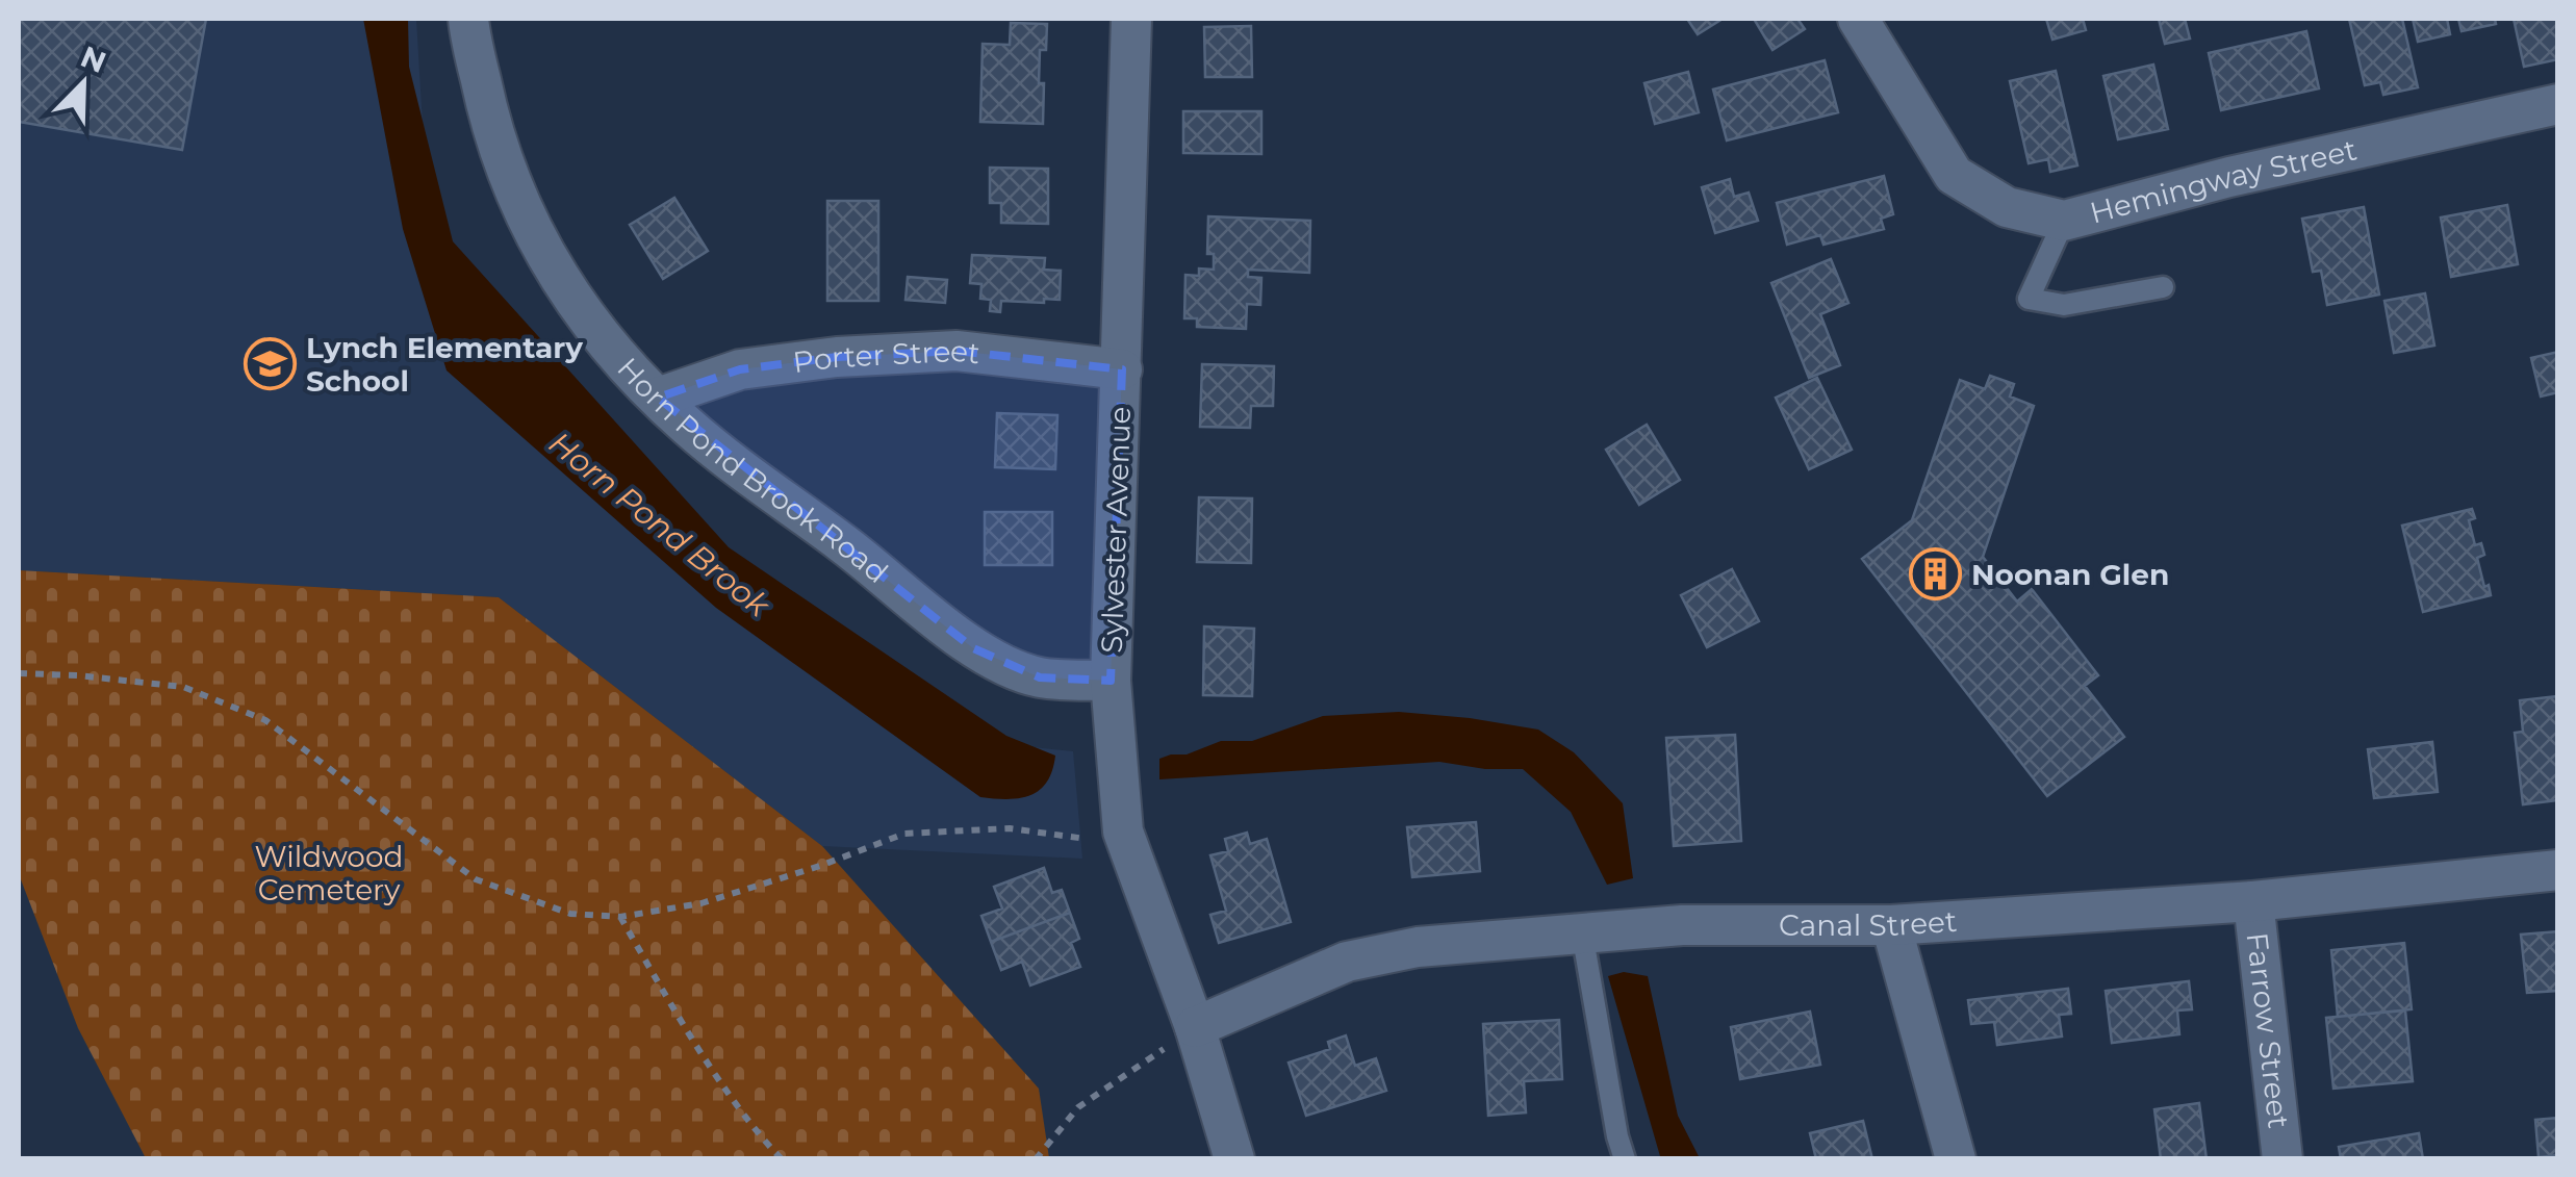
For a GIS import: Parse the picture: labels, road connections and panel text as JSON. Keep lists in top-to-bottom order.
{
  "streets": {
    "street": [
      "Hemingway Street",
      "Porter Street",
      "Horn Pond Brook Road",
      "Sylvester Avenue",
      "Canal Street",
      "Farrow Street"
    ]
  },
  "crossings": [
    ["Porter Street", "Horn Pond Brook Road"],
    ["Porter Street", "Sylvester Avenue"],
    ["Horn Pond Brook Road", "Sylvester Avenue"],
    ["Sylvester Avenue", "Canal Street"],
    ["Canal Street", "Farrow Street"]
  ],
  "water": ["Horn Pond Brook"],
  "parks": ["Wildwood Cemetery"],
  "places": {
    "school or university": ["Lynch Elementary School"],
    "building": ["Noonan Glen"]
  },
  "north": "top right"
}
